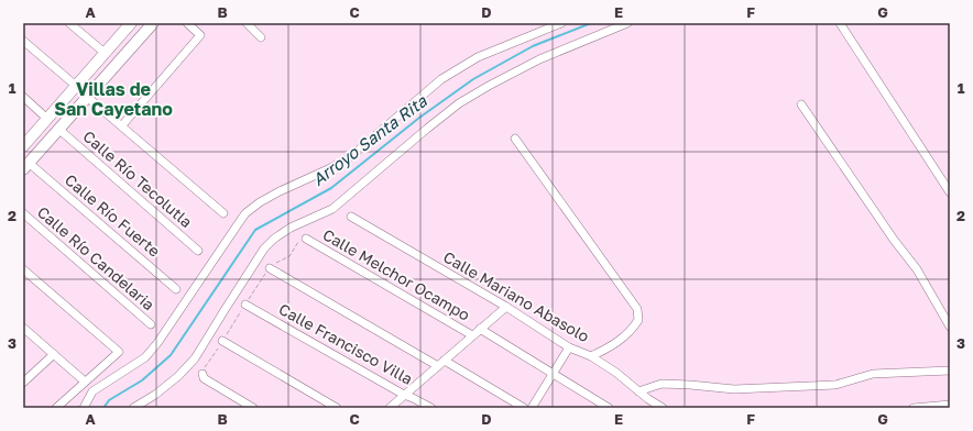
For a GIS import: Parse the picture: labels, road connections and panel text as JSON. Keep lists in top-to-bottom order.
{
  "streets": {
    "street": [
      "Calle Río Tecolutla",
      "Calle Río Fuerte",
      "Calle Río Candelaria",
      "Calle Melchor Ocampo",
      "Calle Mariano Abasolo",
      "Calle Francisco Villa"
    ]
  },
  "districts": ["Villas de San Cayetano"],
  "water": ["Arroyo Santa Rita"],
  "grid": {
    "columns": [
      "A",
      "B",
      "C",
      "D",
      "E",
      "F",
      "G"
    ],
    "rows": ["1", "2", "3"]
  }
}
